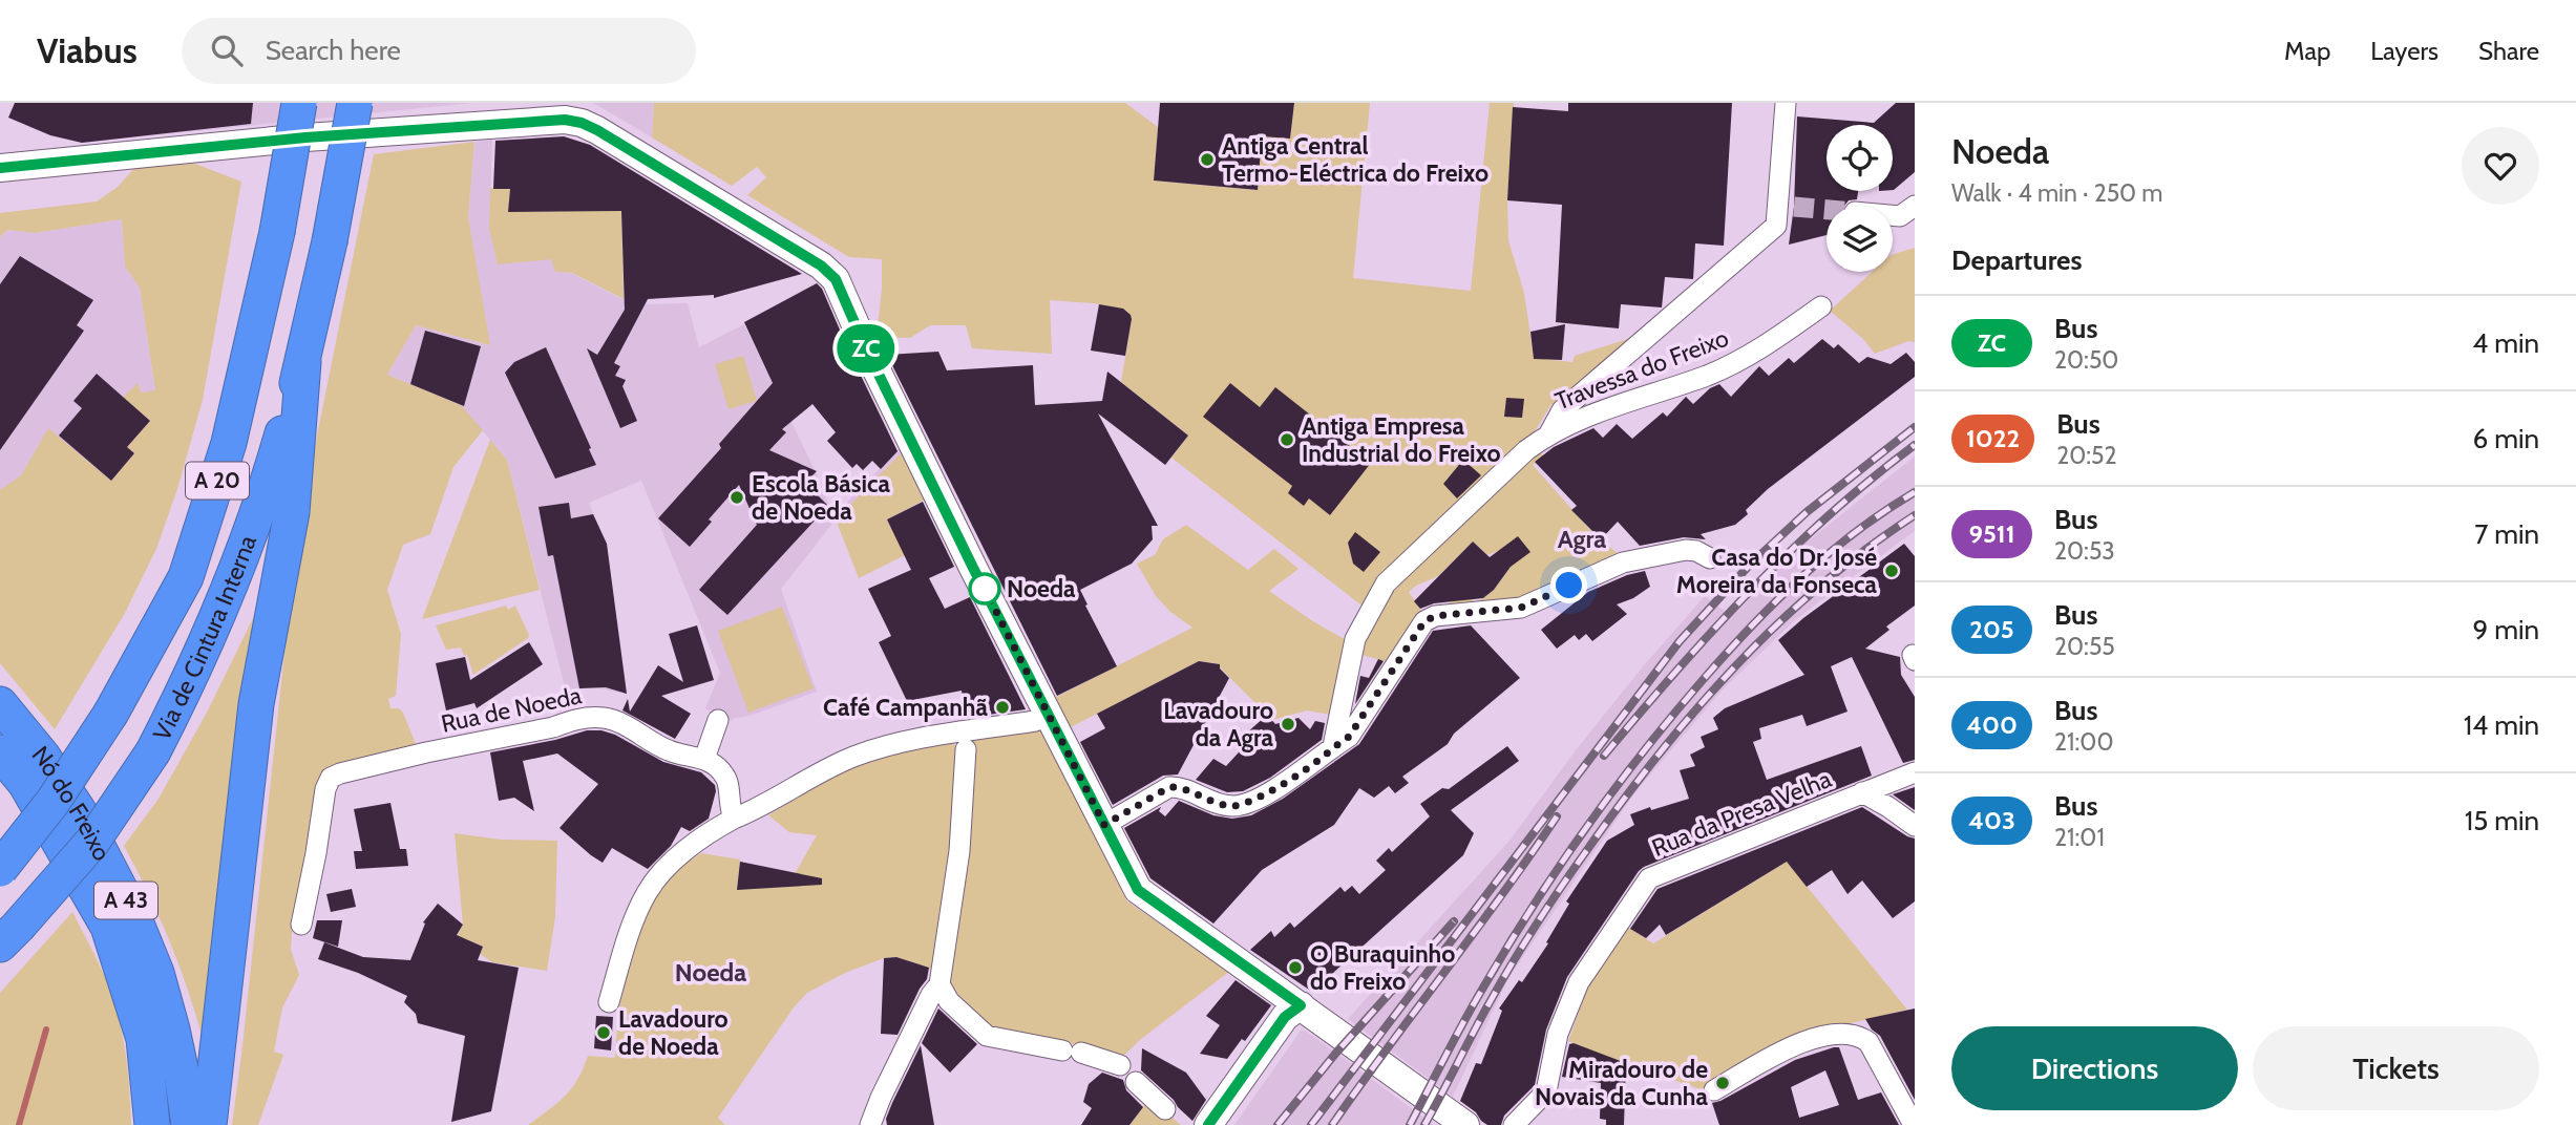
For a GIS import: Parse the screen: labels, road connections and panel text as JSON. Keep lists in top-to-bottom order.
{
  "streets": {
    "highway": [
      "A 20",
      "Via de Cintura Interna",
      "Nó do Freixo",
      "A 43"
    ],
    "street": ["Travessa do Freixo", "Rua de Noeda", "Rua da Presa Velha"]
  },
  "districts": ["Agra", "Noeda"],
  "places": [
    "Antiga Central Termo-Eléctrica do Freixo",
    "Antiga Empresa Industrial do Freixo",
    "Escola Básica de Noeda",
    "Casa do Dr. José Moreira da Fonseca",
    "Noeda",
    "Café Campanhã",
    "Lavadouro da Agra",
    "O Buraquinho do Freixo",
    "Lavadouro de Noeda",
    "Miradouro de Novais da Cunha"
  ],
  "lines": ["bus line ZC"],
  "page": {
    "header": "Viabus",
    "search": "Search here",
    "nav": ["Map", "Layers", "Share"],
    "on_map": "ZC",
    "heading": [
      ["Noeda", "Walk · 4 min · 250 m"],
      "Departures"
    ],
    "list": [
      {
        "mark": "ZC",
        "name": "Bus",
        "note": "20:50",
        "value": "4 min"
      },
      {
        "mark": "1022",
        "name": "Bus",
        "note": "20:52",
        "value": "6 min"
      },
      {
        "mark": "9511",
        "name": "Bus",
        "note": "20:53",
        "value": "7 min"
      },
      {
        "mark": "205",
        "name": "Bus",
        "note": "20:55",
        "value": "9 min"
      },
      {
        "mark": "400",
        "name": "Bus",
        "note": "21:00",
        "value": "14 min"
      },
      {
        "mark": "403",
        "name": "Bus",
        "note": "21:01",
        "value": "15 min"
      }
    ],
    "buttons": ["Directions", "Tickets"]
  }
}
